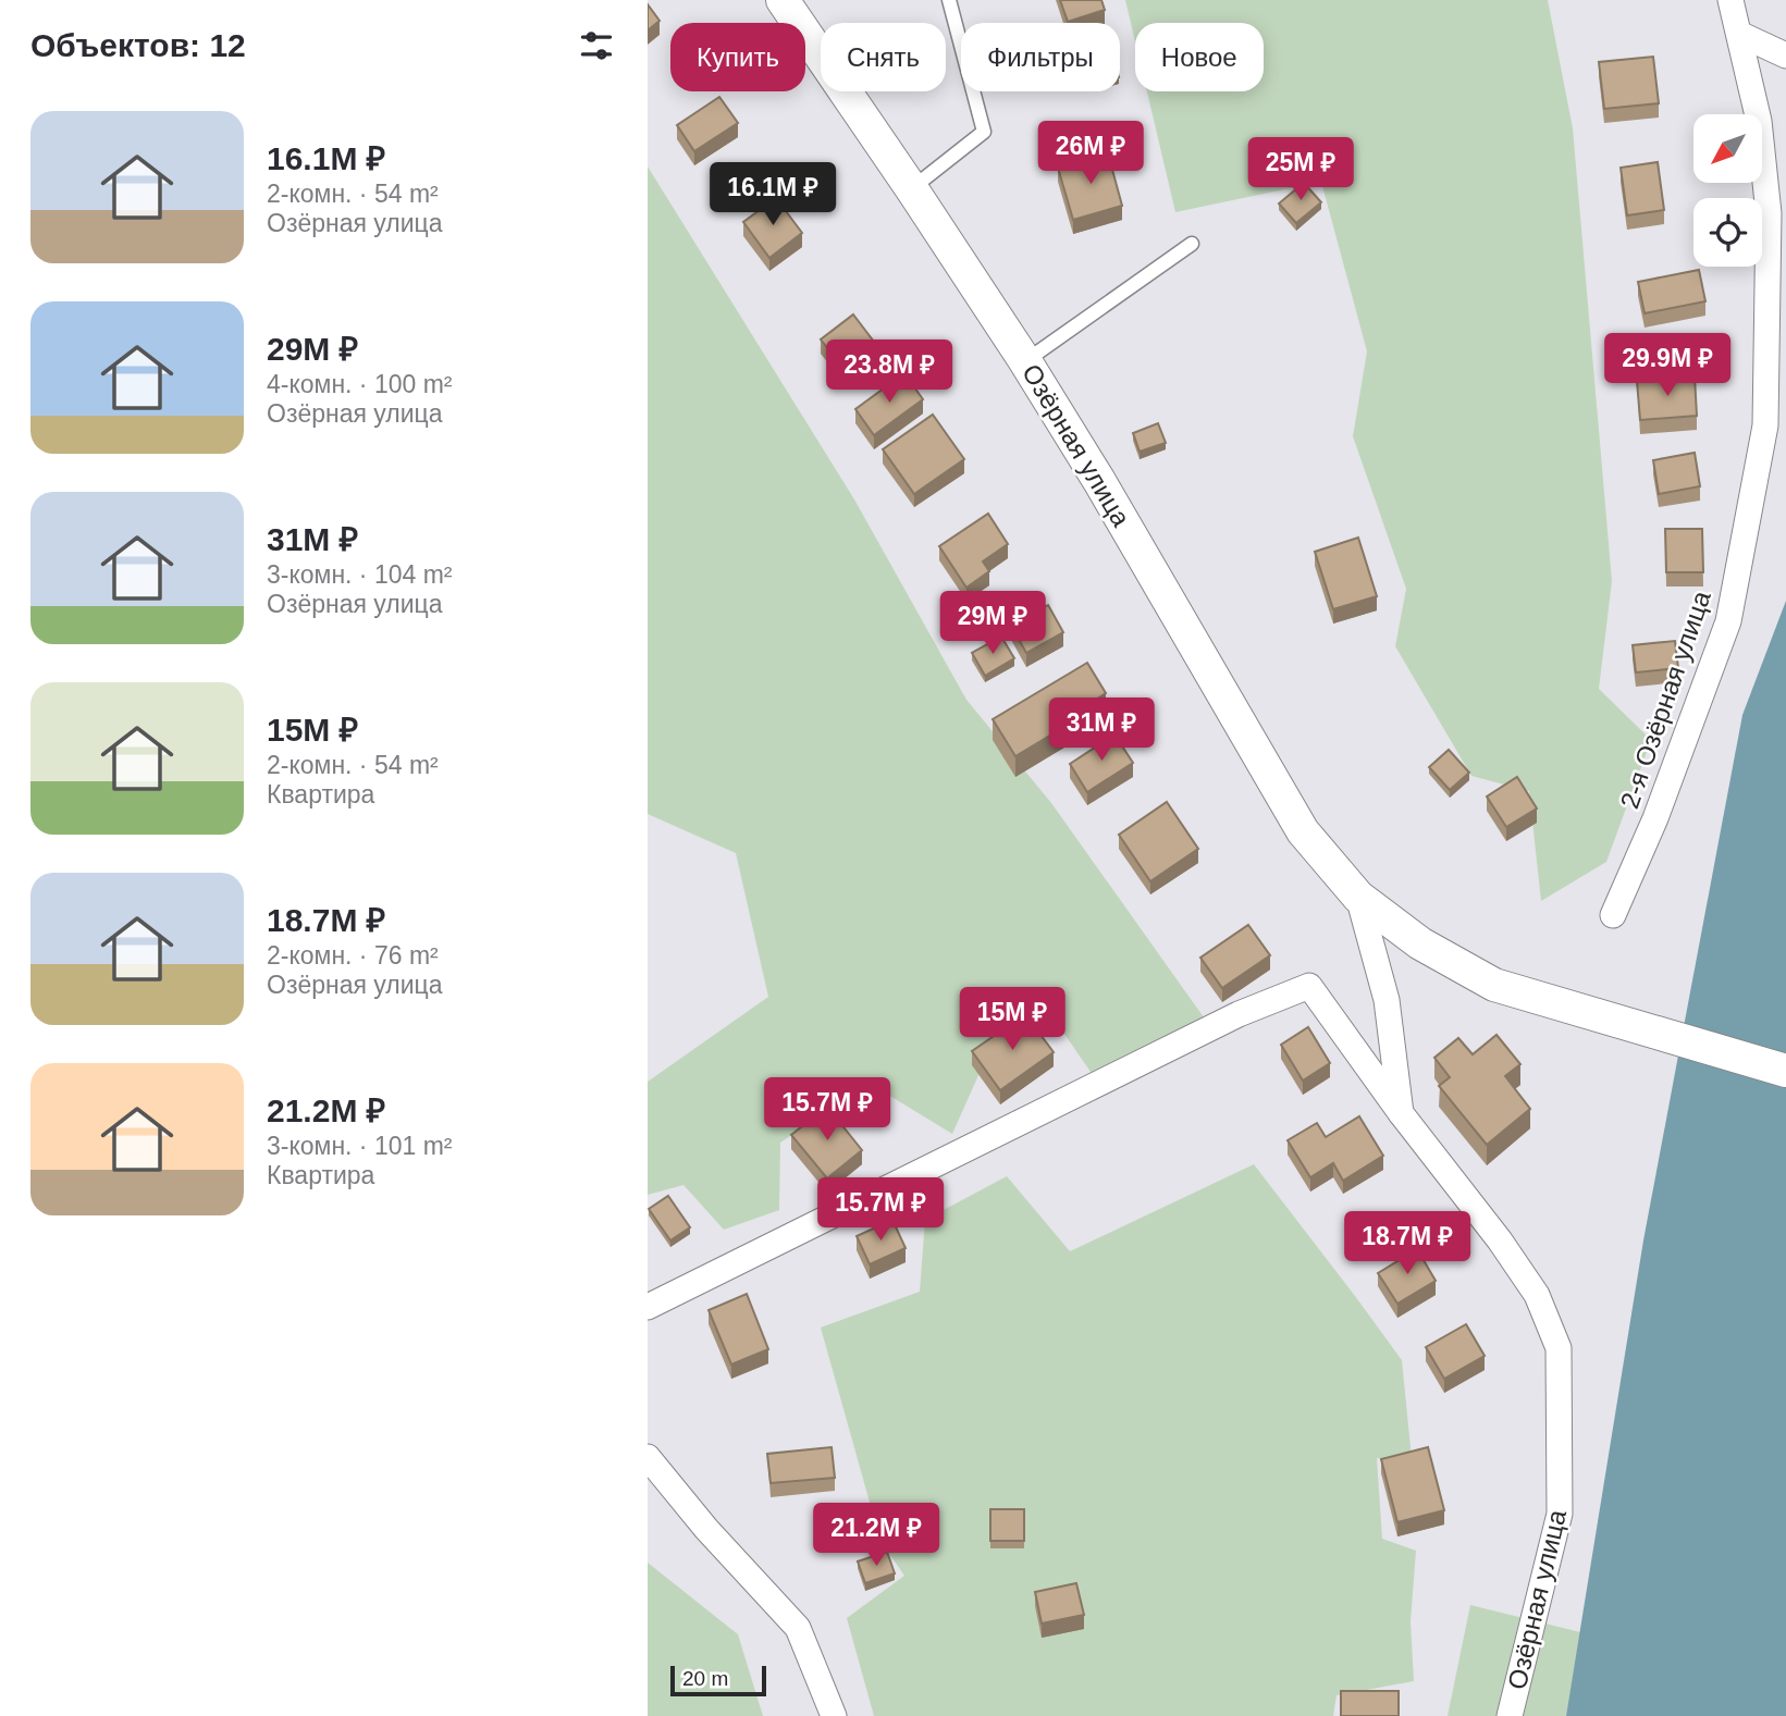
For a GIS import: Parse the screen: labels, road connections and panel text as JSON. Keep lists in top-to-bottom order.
{
  "streets": {
    "street": ["Озёрная улица", "2-я Озёрная улица"]
  },
  "scale_bar": "20 m",
  "north": "bottom left",
  "page": {
    "heading": "Объектов: 12",
    "chip": [
      "Купить",
      "Снять",
      "Фильтры",
      "Новое"
    ],
    "list": [
      {
        "name": "16.1M ₽",
        "note": "2-комн. · 54 m² · Озёрная улица"
      },
      {
        "name": "29M ₽",
        "note": "4-комн. · 100 m² · Озёрная улица"
      },
      {
        "name": "31M ₽",
        "note": "3-комн. · 104 m² · Озёрная улица"
      },
      {
        "name": "15M ₽",
        "note": "2-комн. · 54 m² · Квартира"
      },
      {
        "name": "18.7M ₽",
        "note": "2-комн. · 76 m² · Озёрная улица"
      },
      {
        "name": "21.2M ₽",
        "note": "3-комн. · 101 m² · Квартира"
      }
    ],
    "price": [
      "26M ₽",
      "25M ₽",
      "16.1M ₽",
      "29.9M ₽",
      "23.8M ₽",
      "29M ₽",
      "31M ₽",
      "15M ₽",
      "15.7M ₽",
      "15.7M ₽",
      "18.7M ₽",
      "21.2M ₽"
    ],
    "scale": "20 m"
  }
}
